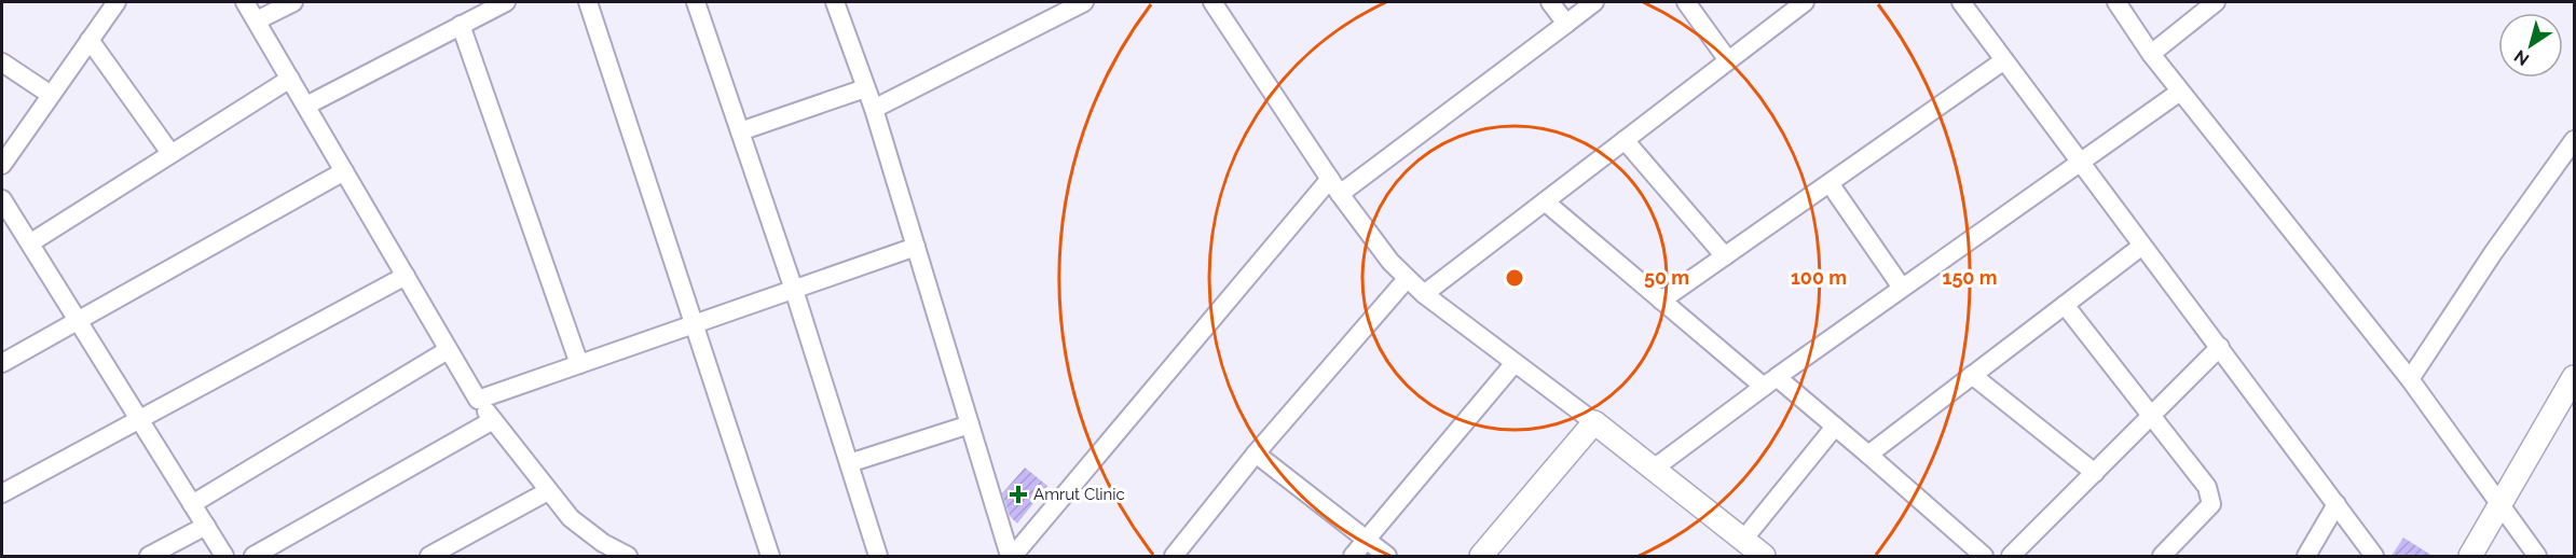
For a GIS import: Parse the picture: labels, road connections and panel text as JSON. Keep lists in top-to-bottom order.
{
  "places": {
    "health": ["Amrut Clinic"]
  },
  "north": "bottom left",
  "rings": ["50 m", "100 m", "150 m"]
}
